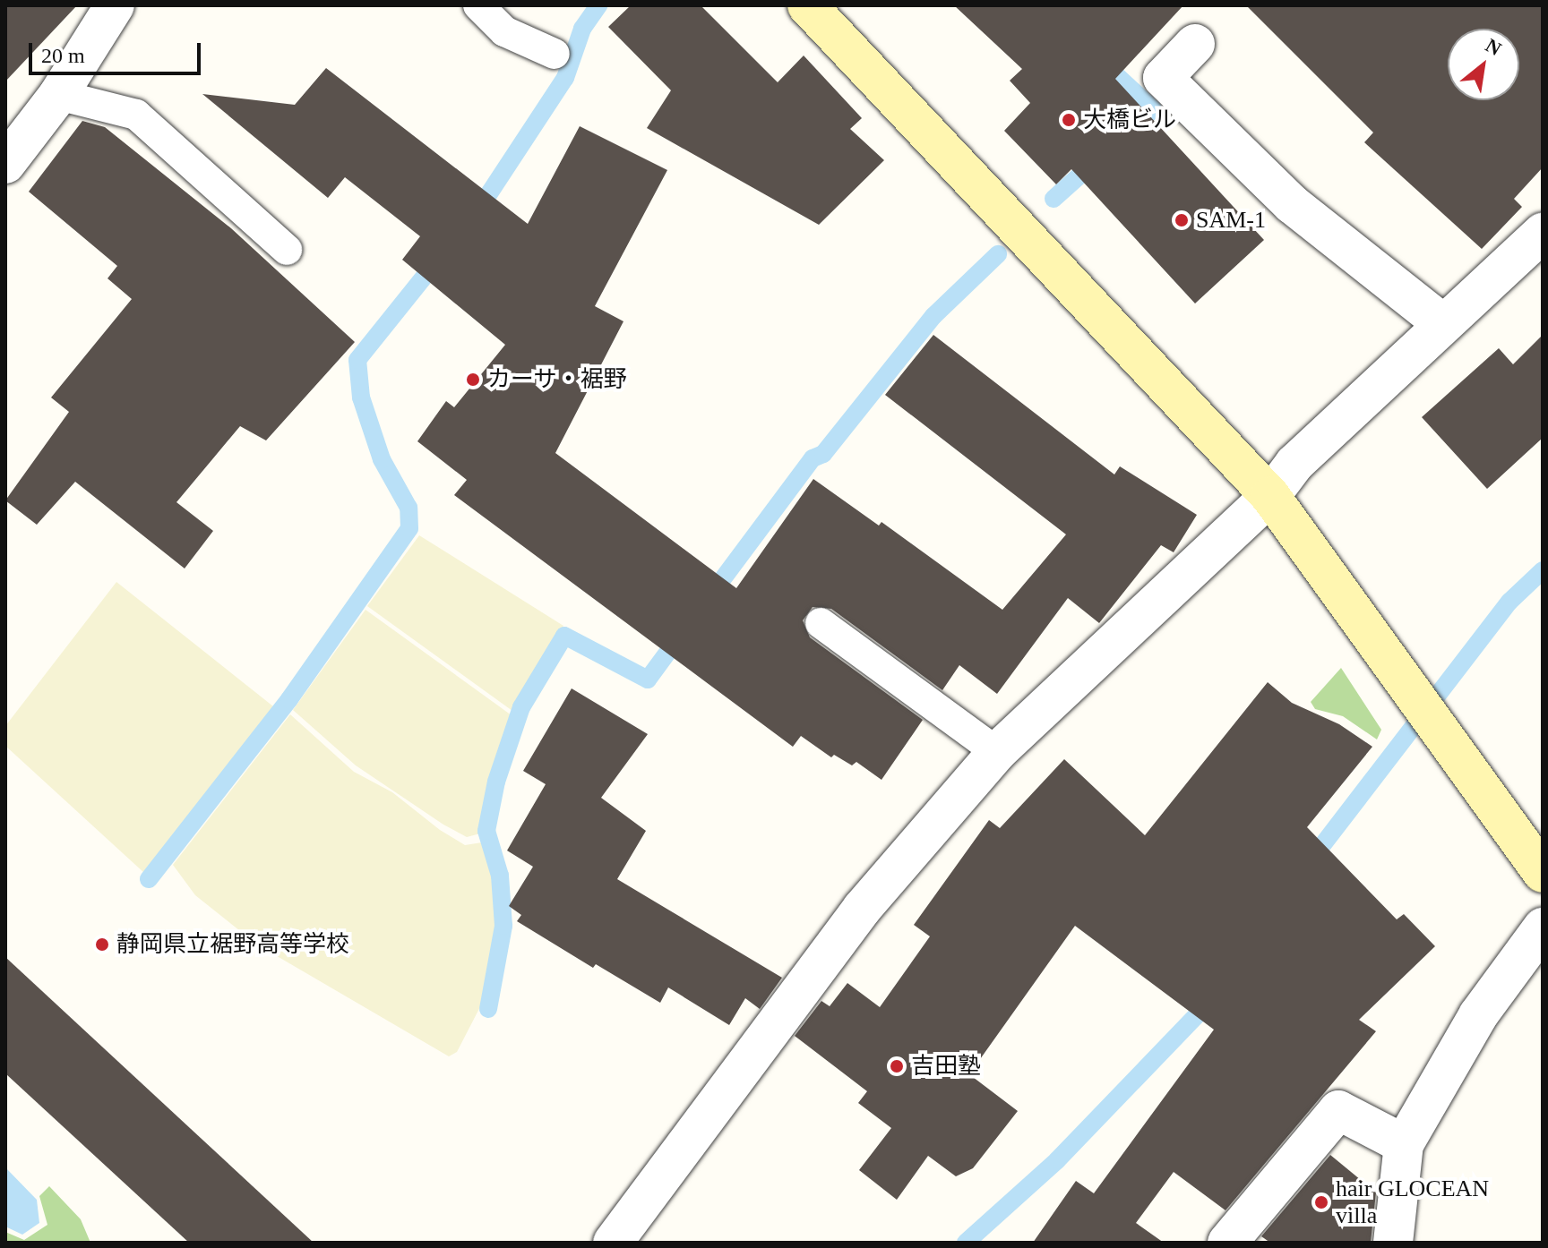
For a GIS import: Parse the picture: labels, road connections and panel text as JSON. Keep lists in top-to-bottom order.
{
  "places": [
    "大橋ビル",
    "SAM-1",
    "カーサ・裾野",
    "静岡県立裾野高等学校",
    "吉田塾",
    "hair GLOCEAN villa"
  ],
  "scale_bar": "20 m",
  "north": "top right"
}
